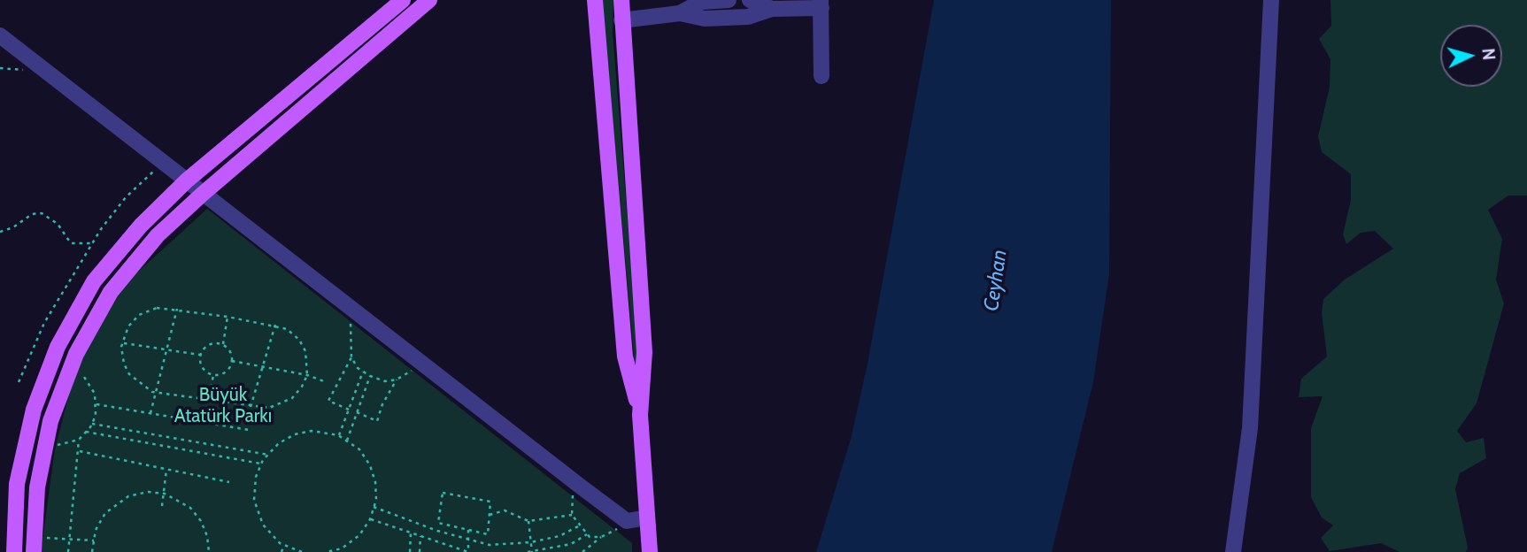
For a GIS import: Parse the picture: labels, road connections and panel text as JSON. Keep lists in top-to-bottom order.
{
  "water": ["Ceyhan"],
  "parks": ["Büyük Atatürk Parkı"],
  "north": "right"
}
